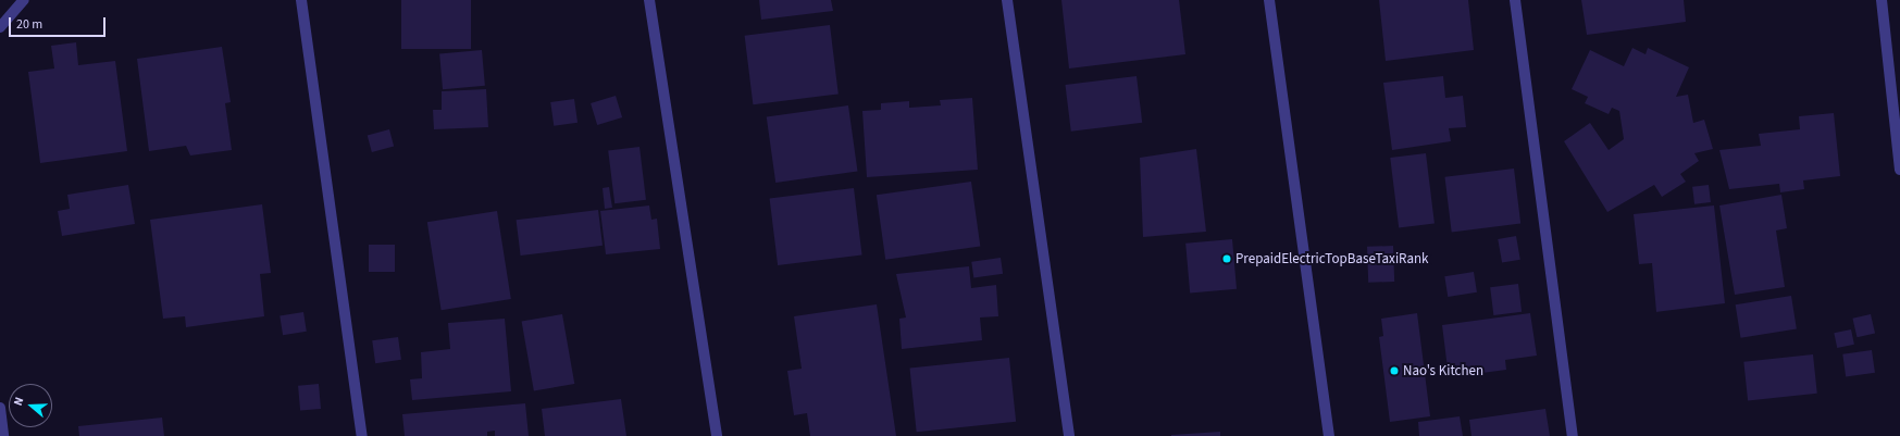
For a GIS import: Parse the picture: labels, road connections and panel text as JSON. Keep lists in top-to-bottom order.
{
  "places": ["PrepaidElectricTopBaseTaxiRank", "Nao's Kitchen"],
  "scale_bar": "20 m",
  "north": "left"
}
